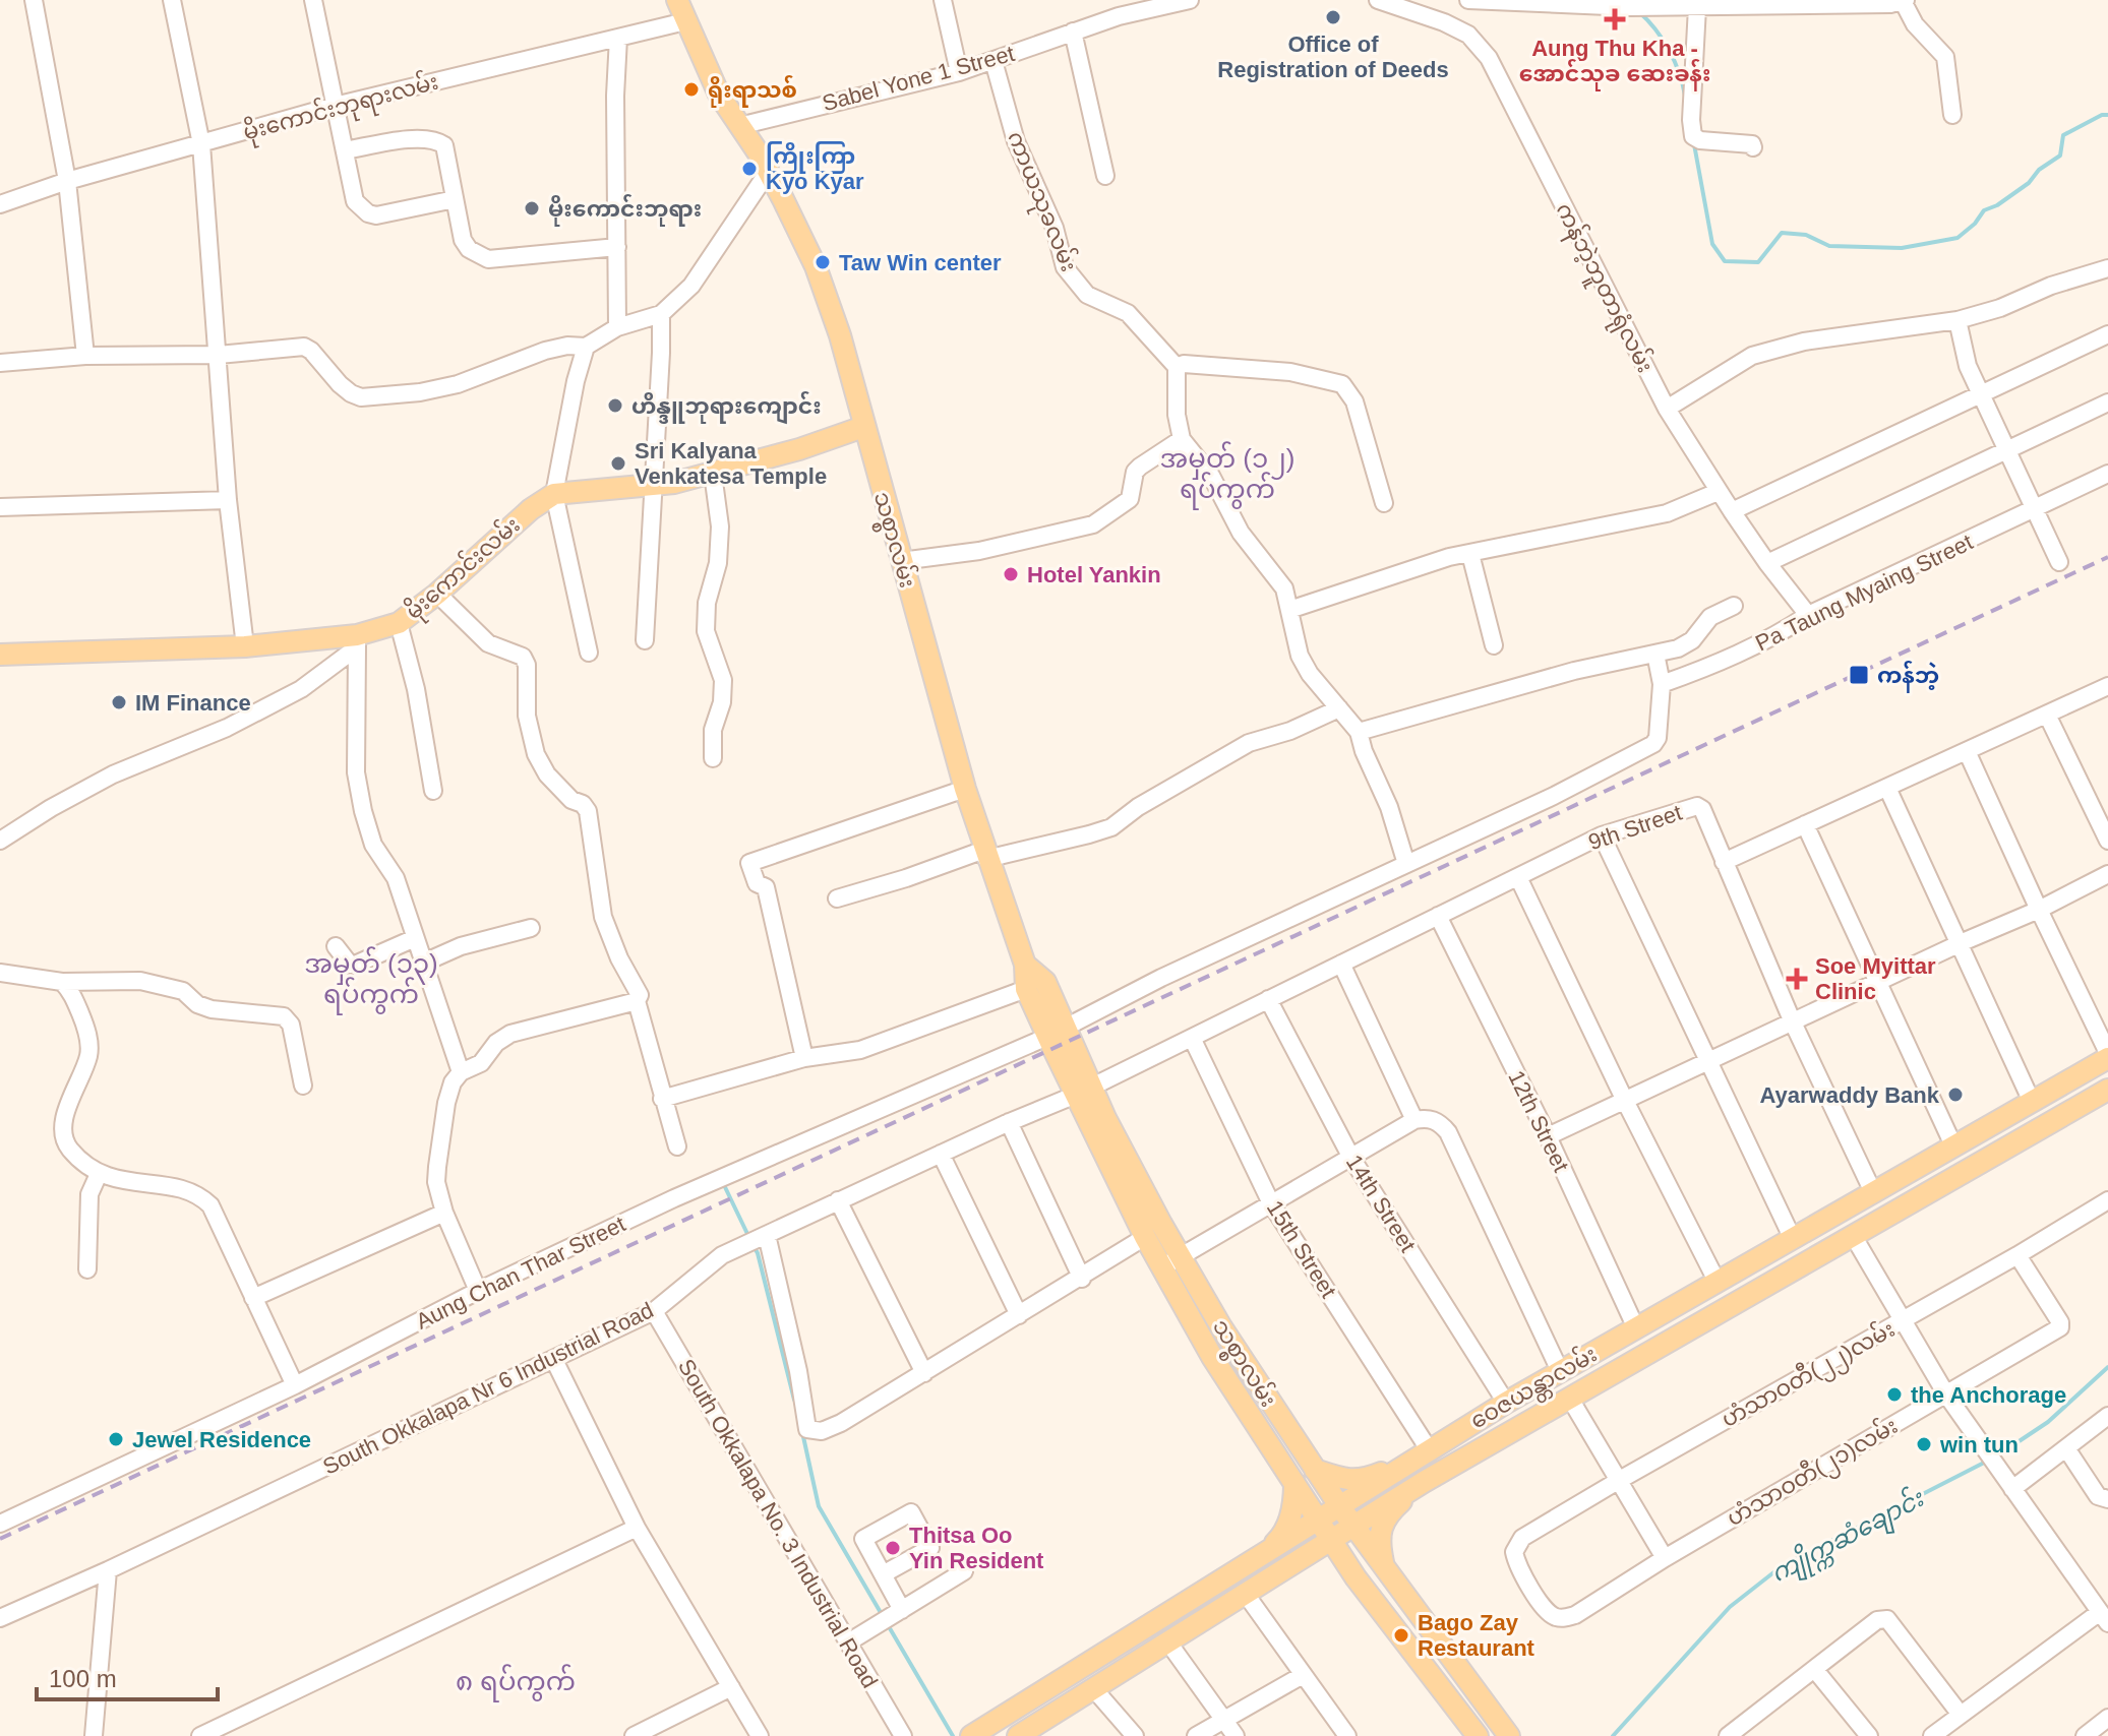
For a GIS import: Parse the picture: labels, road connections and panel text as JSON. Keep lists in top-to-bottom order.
{
  "streets": {
    "main road": ["သစ္စာလမ်း", "မိုးကောင်းလမ်း", "ဝေဇယန္တာလမ်း"],
    "street": [
      "Sabel Yone 1 Street",
      "မိုးကောင်းဘုရားလမ်း",
      "ကာယသုခလမ်း",
      "ကန်ဘဲ့ဘူတာရုံလမ်း",
      "Pa Taung Myaing Street",
      "9th Street",
      "12th Street",
      "14th Street",
      "15th Street",
      "Aung Chan Thar Street",
      "ဟံသာဝတီ(၂၂)လမ်း",
      "South Okkalapa Nr 6 Industrial Road",
      "ဟံသာဝတီ(၂၁)လမ်း",
      "South Okkalapa No. 3 Industrial Road"
    ]
  },
  "crossings": [
    ["Sabel Yone 1 Street", "ကာယသုခလမ်း"],
    ["Sabel Yone 1 Street", "သစ္စာလမ်း"],
    ["မိုးကောင်းဘုရားလမ်း", "သစ္စာလမ်း"],
    ["ကန်ဘဲ့ဘူတာရုံလမ်း", "Pa Taung Myaing Street"],
    ["သစ္စာလမ်း", "9th Street"],
    ["သစ္စာလမ်း", "Aung Chan Thar Street"],
    ["သစ္စာလမ်း", "ဝေဇယန္တာလမ်း"],
    ["သစ္စာလမ်း", "South Okkalapa Nr 6 Industrial Road"],
    ["Pa Taung Myaing Street", "Aung Chan Thar Street"],
    ["9th Street", "12th Street"],
    ["9th Street", "14th Street"],
    ["9th Street", "15th Street"],
    ["9th Street", "ဝေဇယန္တာလမ်း"],
    ["9th Street", "South Okkalapa Nr 6 Industrial Road"],
    ["12th Street", "ဝေဇယန္တာလမ်း"],
    ["14th Street", "ဝေဇယန္တာလမ်း"],
    ["15th Street", "ဝေဇယန္တာလမ်း"],
    ["ဟံသာဝတီ(၂၂)လမ်း", "ဟံသာဝတီ(၂၁)လမ်း"],
    ["South Okkalapa Nr 6 Industrial Road", "South Okkalapa No. 3 Industrial Road"]
  ],
  "districts": ["အမှတ် (၁၂) ရပ်ကွက်", "အမှတ် (၁၃) ရပ်ကွက်", "၈ ရပ်ကွက်"],
  "water": ["ကျိုက္ကဆံချောင်း"],
  "places": {
    "other": [
      "Office of Registration of Deeds",
      "ရိုးရာသစ်",
      "ကြိုးကြာ Kyo Kyar",
      "မိုးကောင်းဘုရား",
      "Taw Win center",
      "ဟိန္ဒူဘုရားကျောင်း",
      "Sri Kalyana Venkatesa Temple",
      "Hotel Yankin",
      "IM Finance",
      "Ayarwaddy Bank",
      "the Anchorage",
      "Jewel Residence",
      "win tun",
      "Thitsa Oo Yin Resident",
      "Bago Zay Restaurant"
    ],
    "health": ["Aung Thu Kha - အောင်သုခ ဆေးခန်း", "Soe Myittar Clinic"],
    "transit": ["ကန်ဘဲ့"]
  },
  "scale_bar": "100 m"
}
